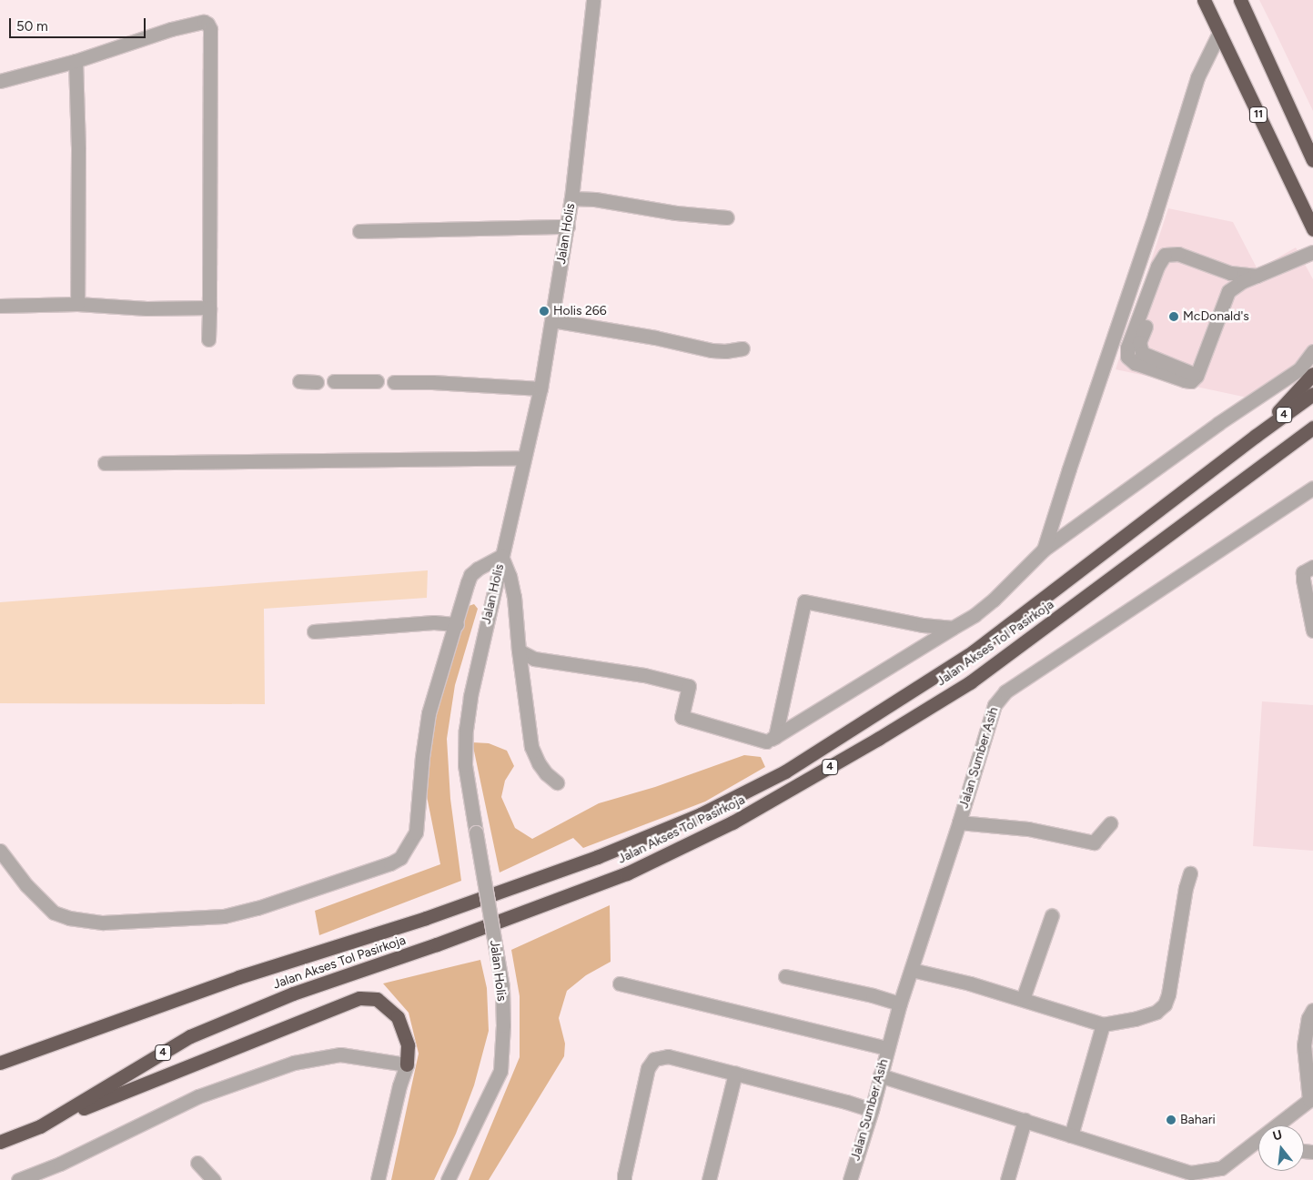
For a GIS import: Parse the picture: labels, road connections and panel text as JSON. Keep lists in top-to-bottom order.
{
  "streets": {
    "highway": ["11", "4", "Jalan Akses Tol Pasirkoja"],
    "street": ["Jalan Holis", "Jalan Sumber Asih"]
  },
  "places": ["Holis 266", "McDonald's", "Bahari"],
  "scale_bar": "50 m",
  "north": "top"
}
